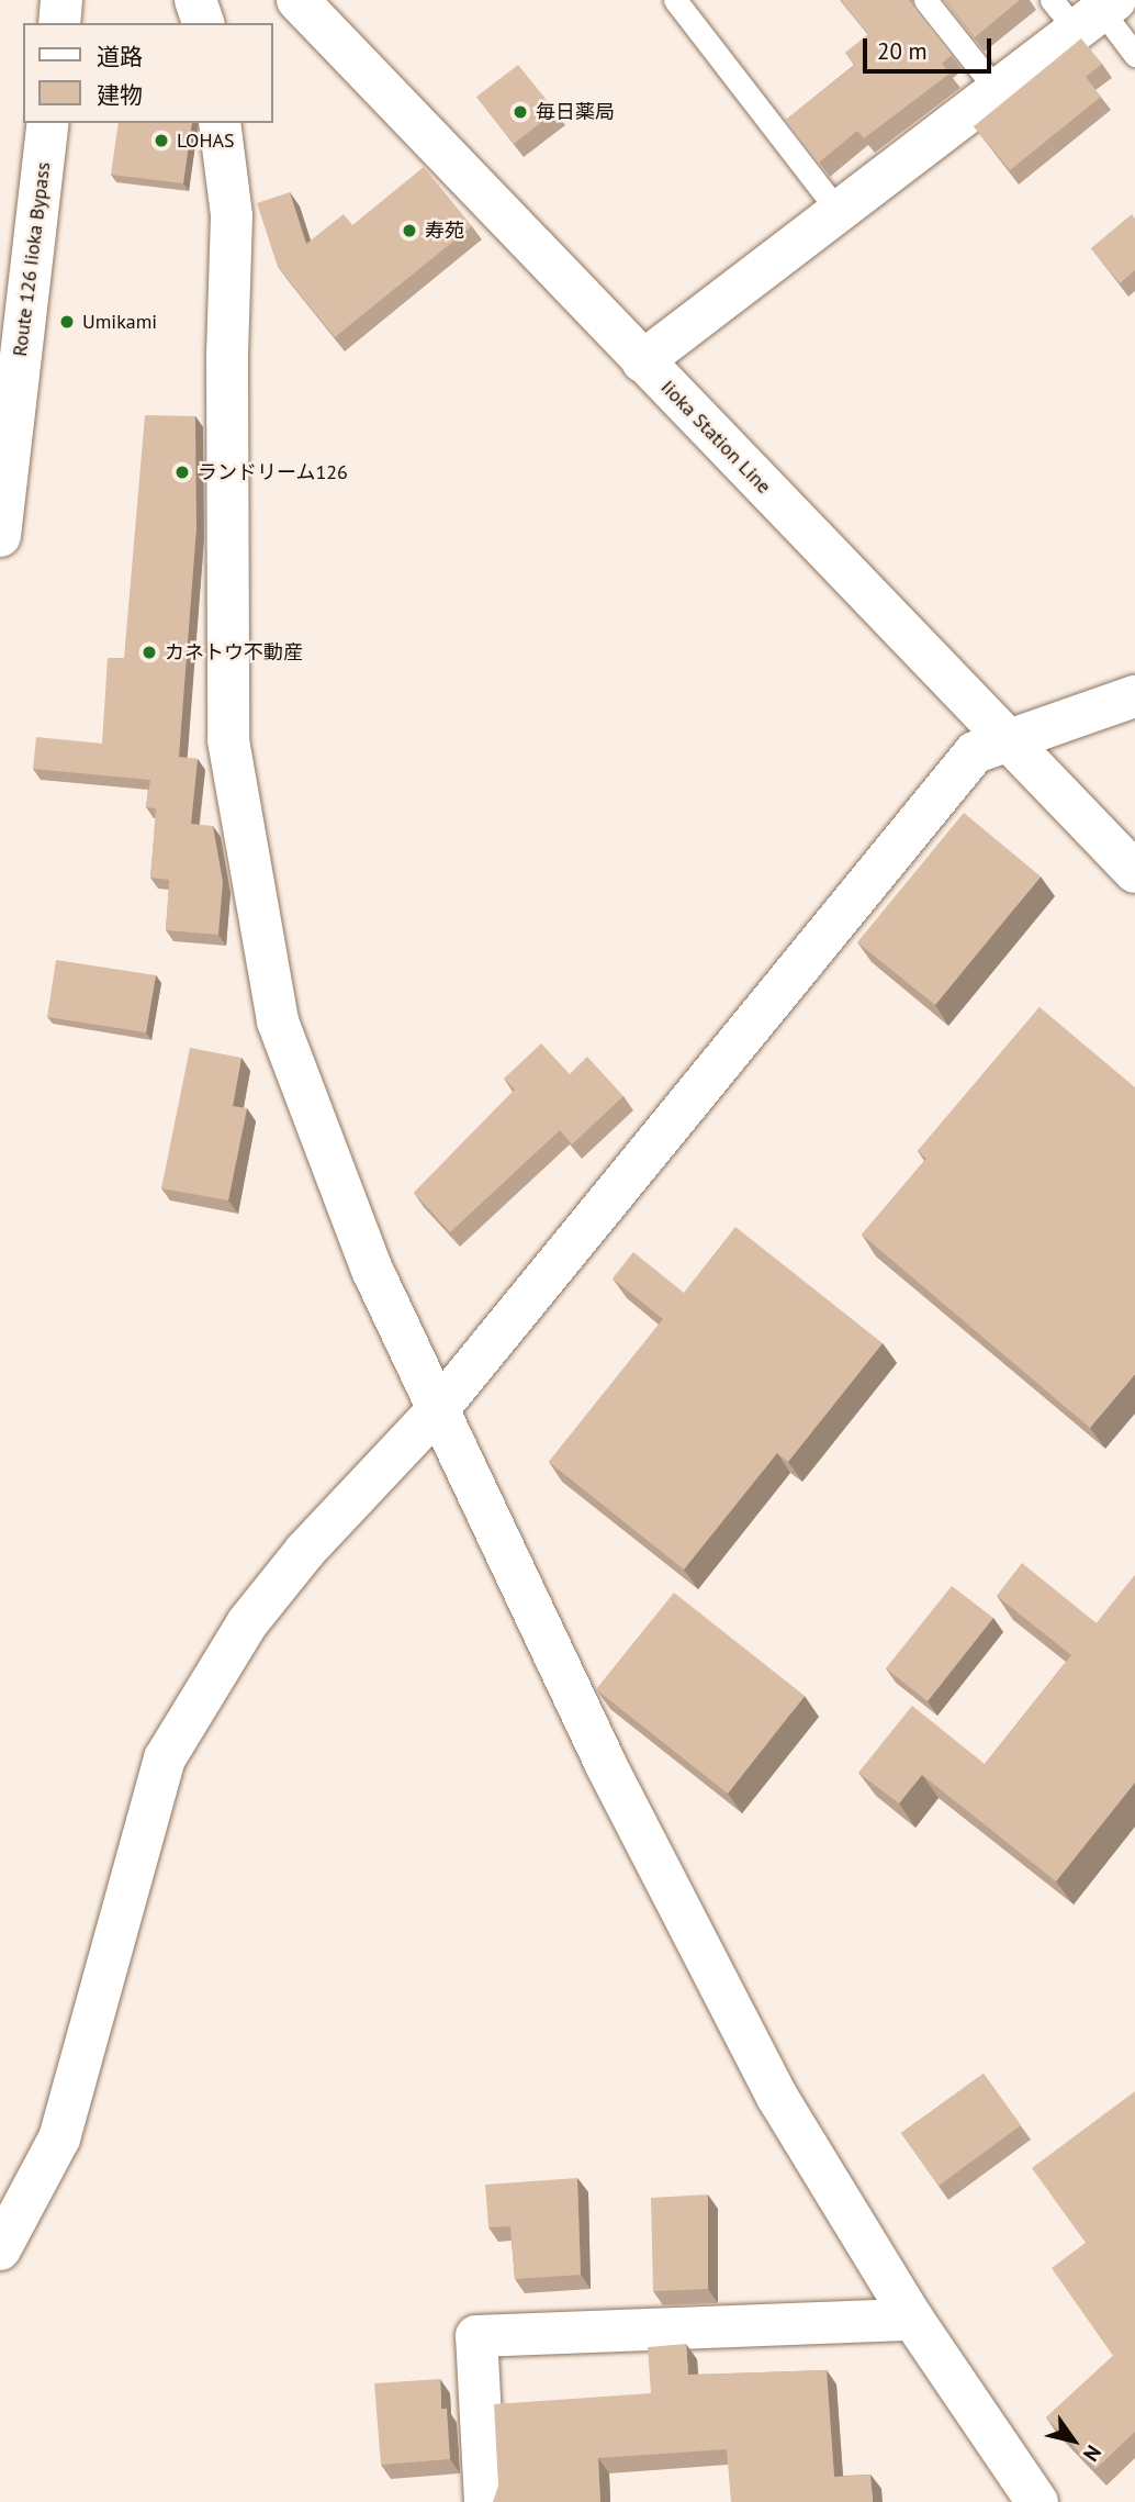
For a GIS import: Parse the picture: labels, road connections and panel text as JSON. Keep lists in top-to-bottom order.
{
  "streets": {
    "main road": ["Route 126 Iioka Bypass", "Iioka Station Line"]
  },
  "places": [
    "毎日薬局",
    "LOHAS",
    "寿苑",
    "Umikami",
    "ランドリーム126",
    "カネトウ不動産"
  ],
  "legend": ["道路", "建物"],
  "scale_bar": "20 m",
  "north": "bottom right"
}
